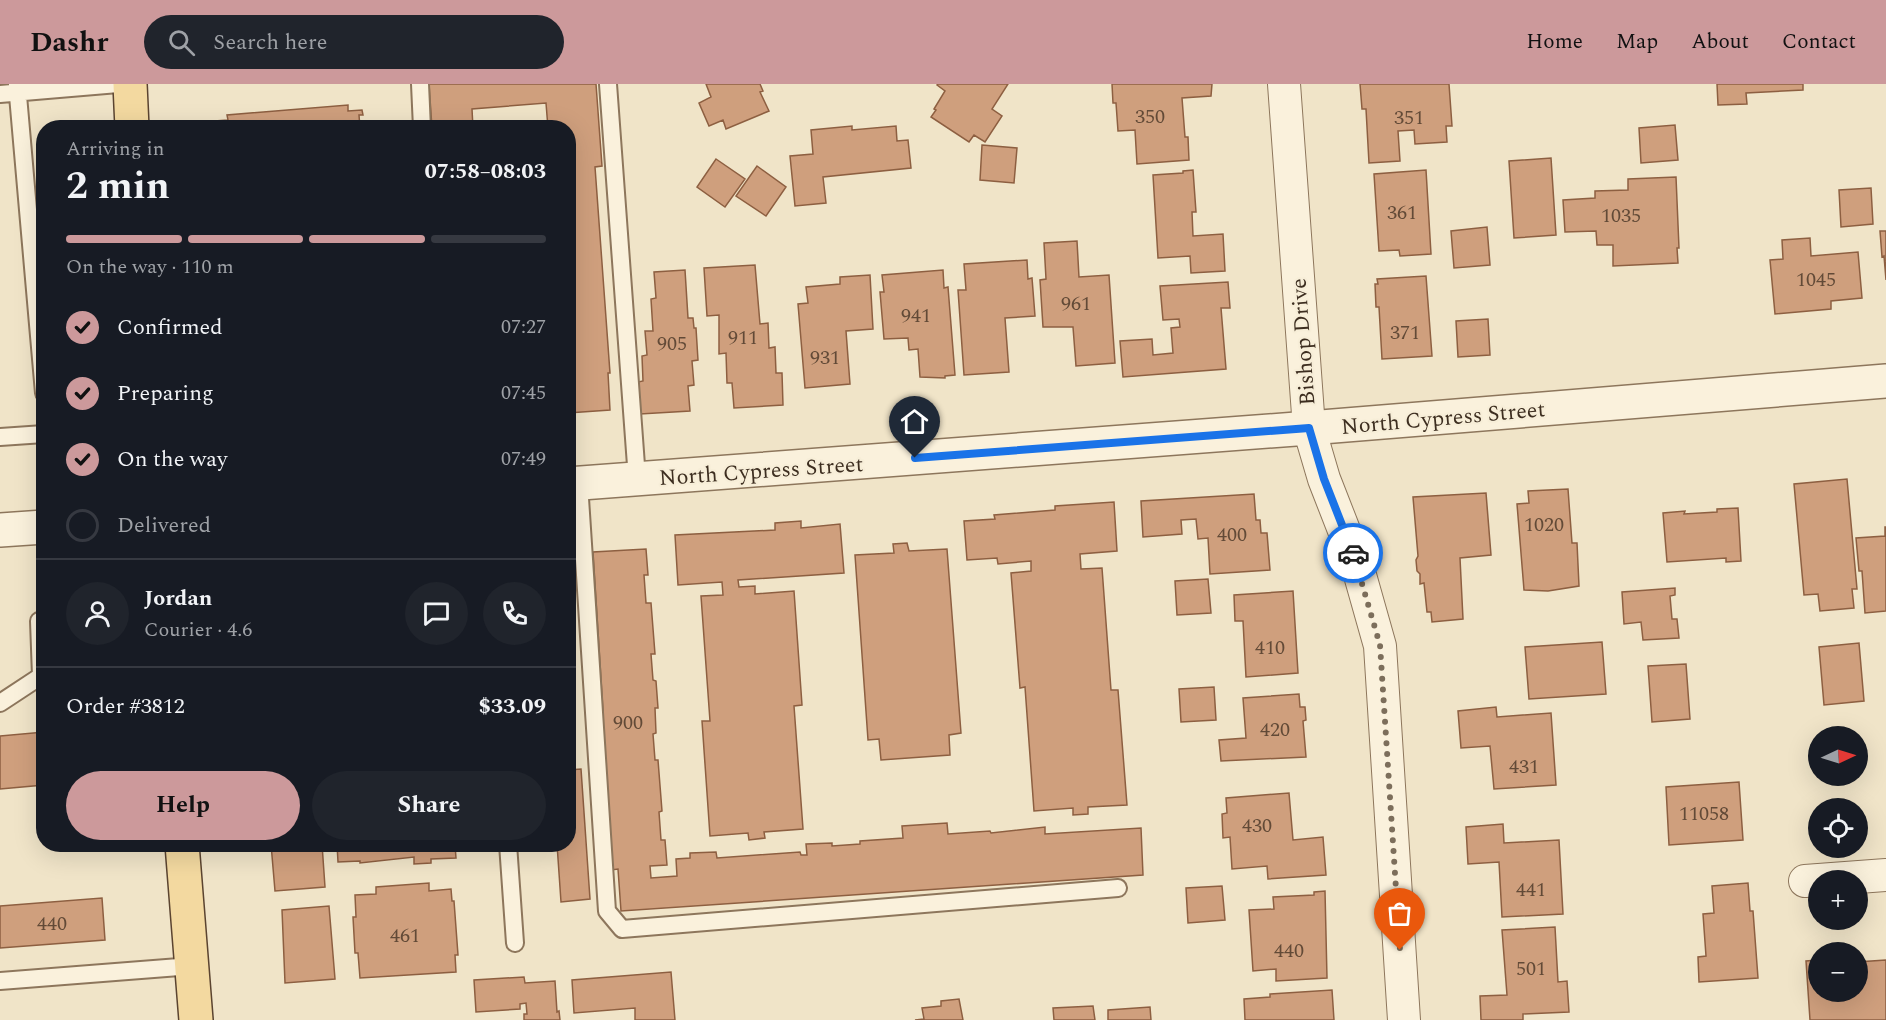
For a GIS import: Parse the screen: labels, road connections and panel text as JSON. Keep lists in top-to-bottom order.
{
  "streets": {
    "street": ["Bishop Drive", "North Cypress Street"]
  },
  "crossings": [
    ["Bishop Drive", "North Cypress Street"]
  ],
  "house_numbers": [
    "350",
    "351",
    "361",
    "1035",
    "1045",
    "961",
    "941",
    "371",
    "911",
    "905",
    "931",
    "1020",
    "400",
    "410",
    "900",
    "420",
    "431",
    "11058",
    "430",
    "441",
    "440",
    "461",
    "440",
    "501"
  ],
  "north": "right",
  "page": {
    "header": "Dashr",
    "search": "Search here",
    "nav": [
      "Home",
      "Map",
      "About",
      "Contact"
    ],
    "heading": ["2 min", "Arriving in", "07:58–08:03"],
    "panel": [
      "Jordan",
      "Courier · 4.6",
      "Order #3812",
      "$33.09"
    ],
    "bar": "On the way · 110 m",
    "list": [
      ["Confirmed", "07:27"],
      ["Preparing", "07:45"],
      ["On the way", "07:49"],
      "Delivered"
    ],
    "map_buttons": ["+", "−"],
    "buttons": ["Help", "Share"]
  }
}
